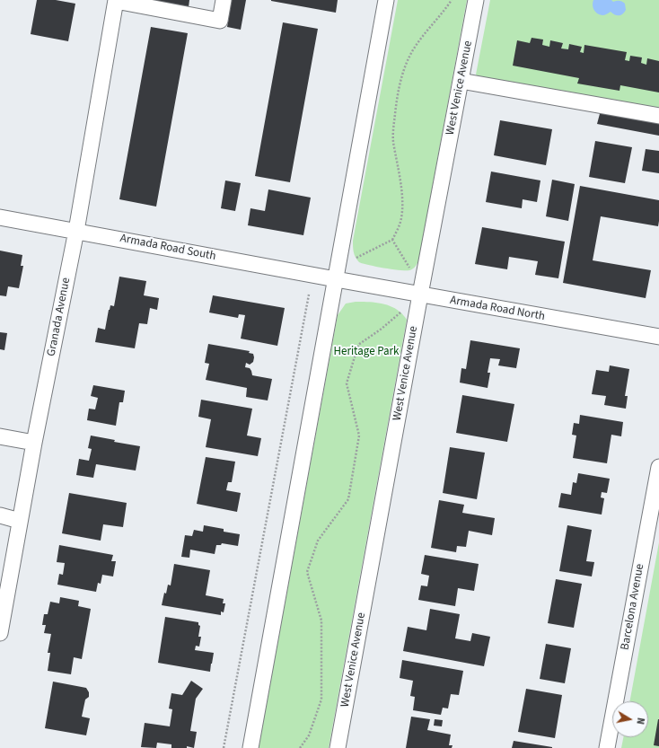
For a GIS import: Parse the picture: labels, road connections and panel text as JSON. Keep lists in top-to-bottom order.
{
  "streets": {
    "street": [
      "West Venice Avenue",
      "Armada Road South",
      "Armada Road North",
      "Granada Avenue",
      "Barcelona Avenue"
    ]
  },
  "crossings": [
    ["West Venice Avenue", "Armada Road North"],
    ["Armada Road South", "Armada Road North"],
    ["Armada Road South", "Granada Avenue"]
  ],
  "parks": ["Heritage Park"],
  "north": "right"
}
